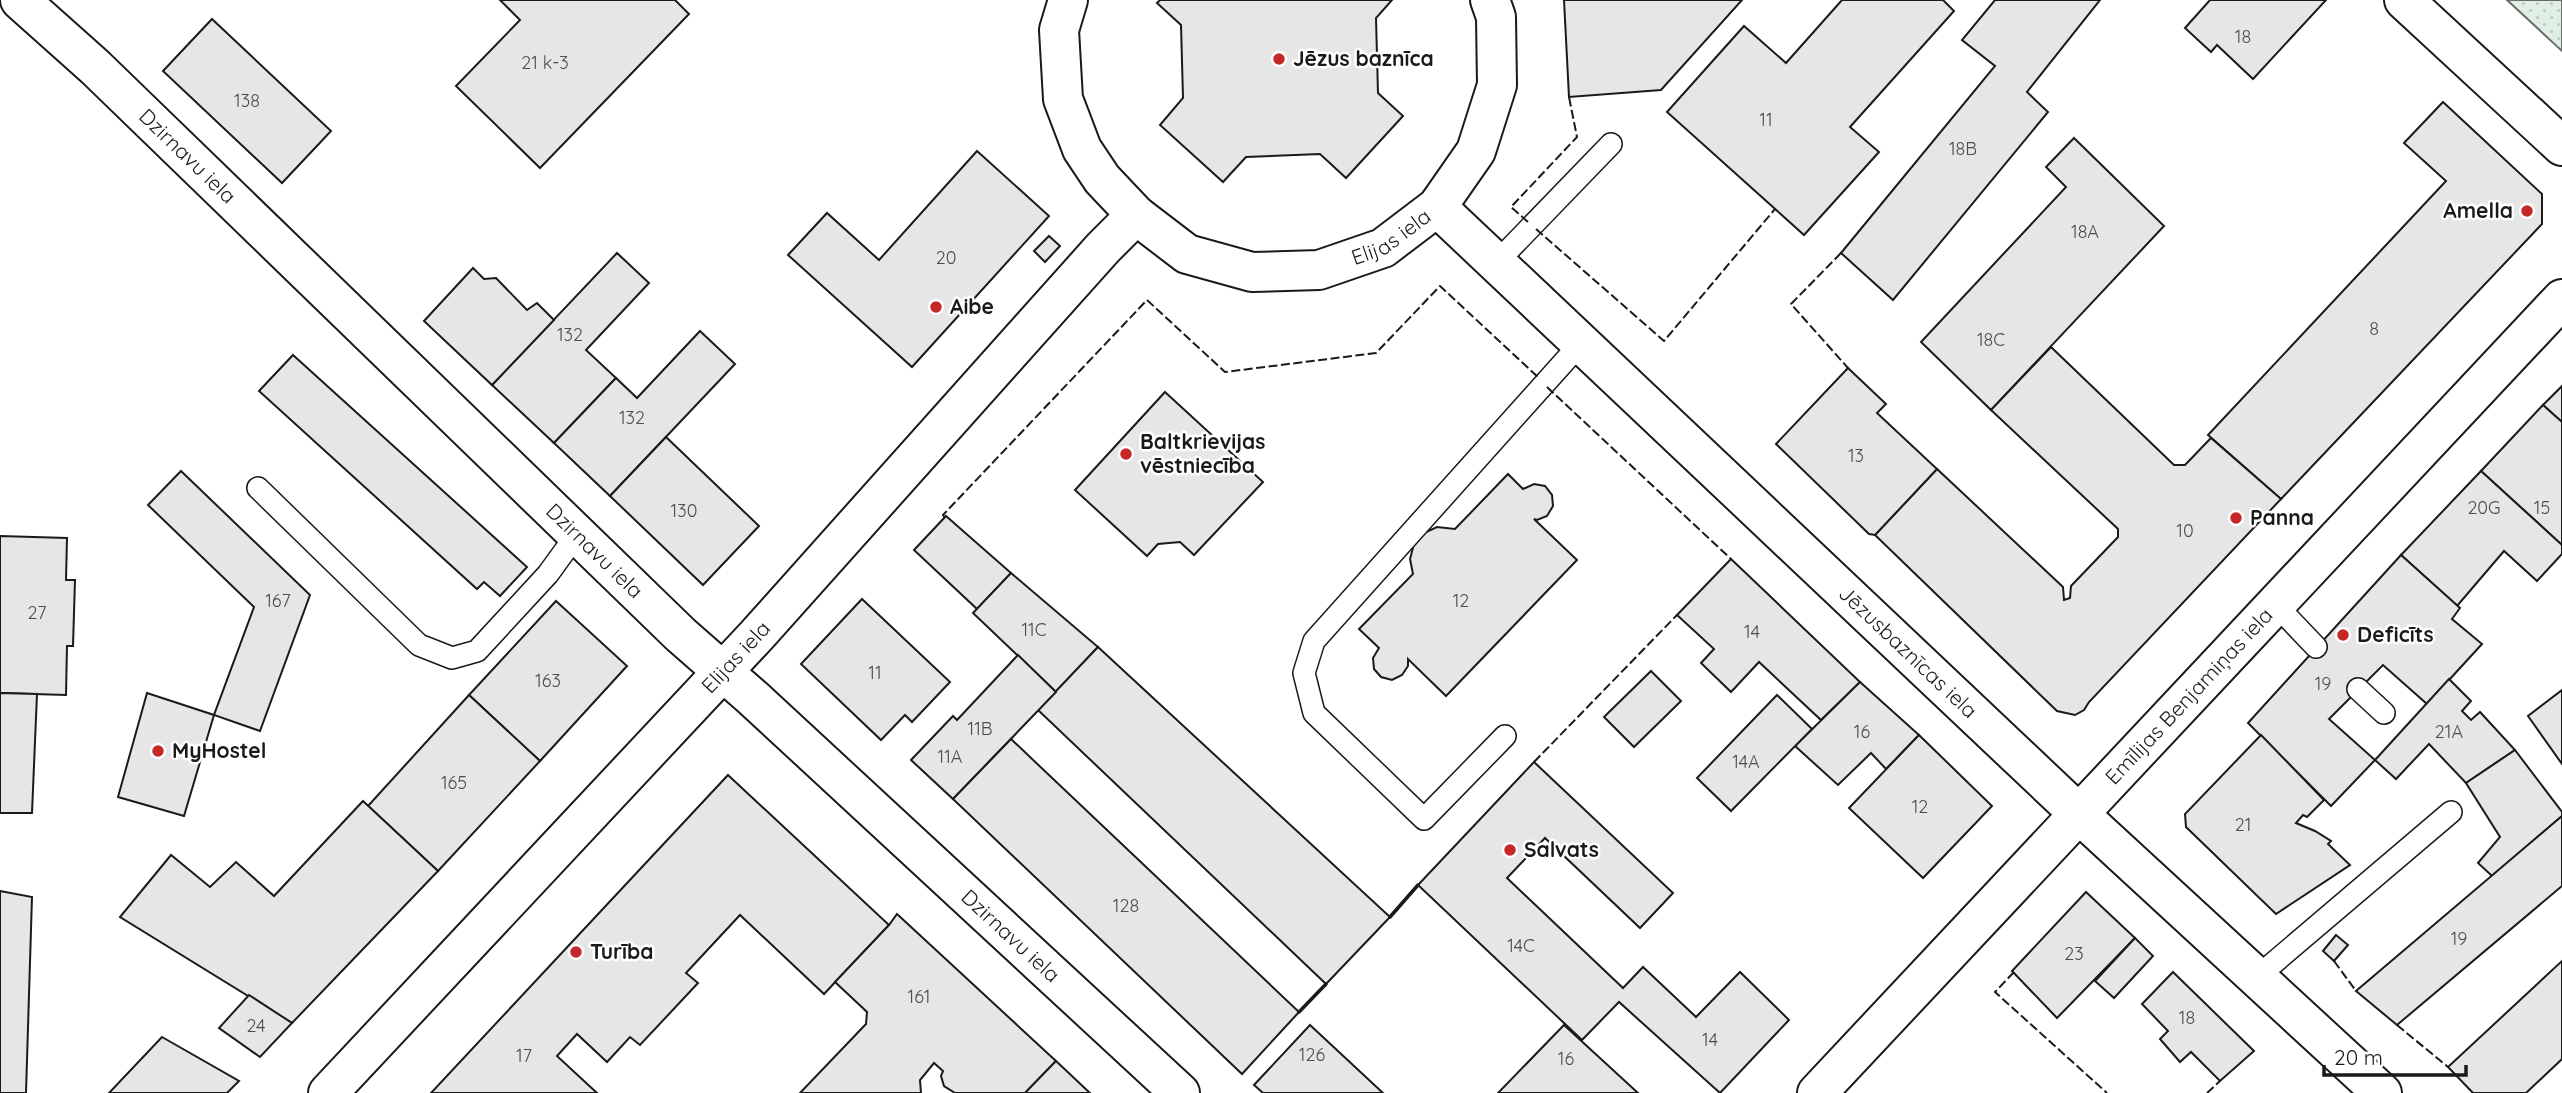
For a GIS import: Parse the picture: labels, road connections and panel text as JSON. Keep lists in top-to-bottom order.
{
  "streets": {
    "street": [
      "Dzirnavu iela",
      "Elijas iela",
      "Jēzusbaznīcas iela",
      "Emīlijas Benjamiņas iela"
    ]
  },
  "crossings": [
    ["Dzirnavu iela", "Elijas iela"],
    ["Elijas iela", "Jēzusbaznīcas iela"],
    ["Jēzusbaznīcas iela", "Emīlijas Benjamiņas iela"]
  ],
  "places": [
    "Jēzus baznīca",
    "Amella",
    "Aibe",
    "Baltkrievijas vēstniecība",
    "Panna",
    "Deficīts",
    "MyHostel",
    "Salvats",
    "Turība"
  ],
  "house_numbers": [
    "18",
    "21 k-3",
    "138",
    "11",
    "18B",
    "18A",
    "20",
    "8",
    "132",
    "18C",
    "132",
    "13",
    "20G",
    "15",
    "130",
    "10",
    "167",
    "12",
    "27",
    "11C",
    "14",
    "11",
    "163",
    "19",
    "11B",
    "16",
    "21A",
    "11A",
    "14A",
    "165",
    "12",
    "21",
    "128",
    "19",
    "14C",
    "23",
    "161",
    "18",
    "24",
    "14",
    "126",
    "17",
    "16"
  ],
  "scale_bar": "20 m"
}
